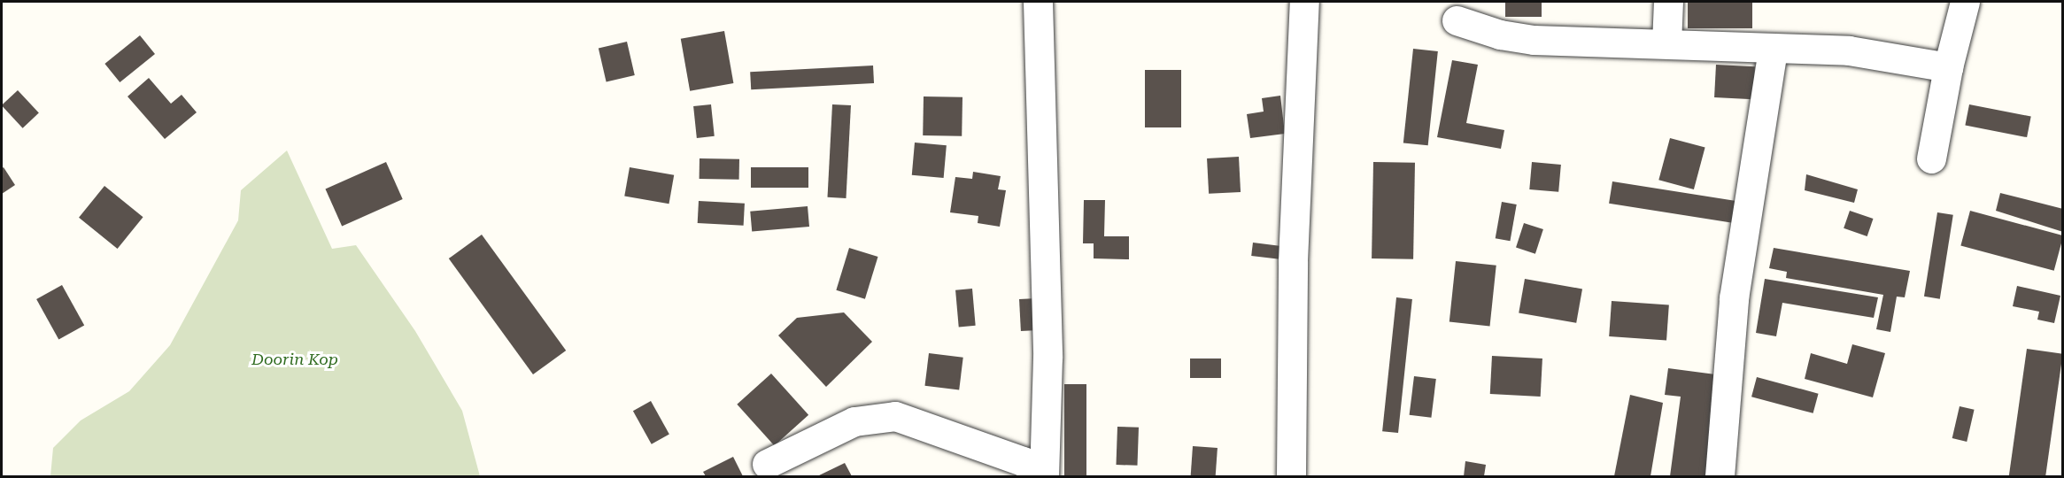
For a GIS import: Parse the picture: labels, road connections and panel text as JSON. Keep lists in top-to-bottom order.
{
  "parks": ["Doorin Kop"]
}
